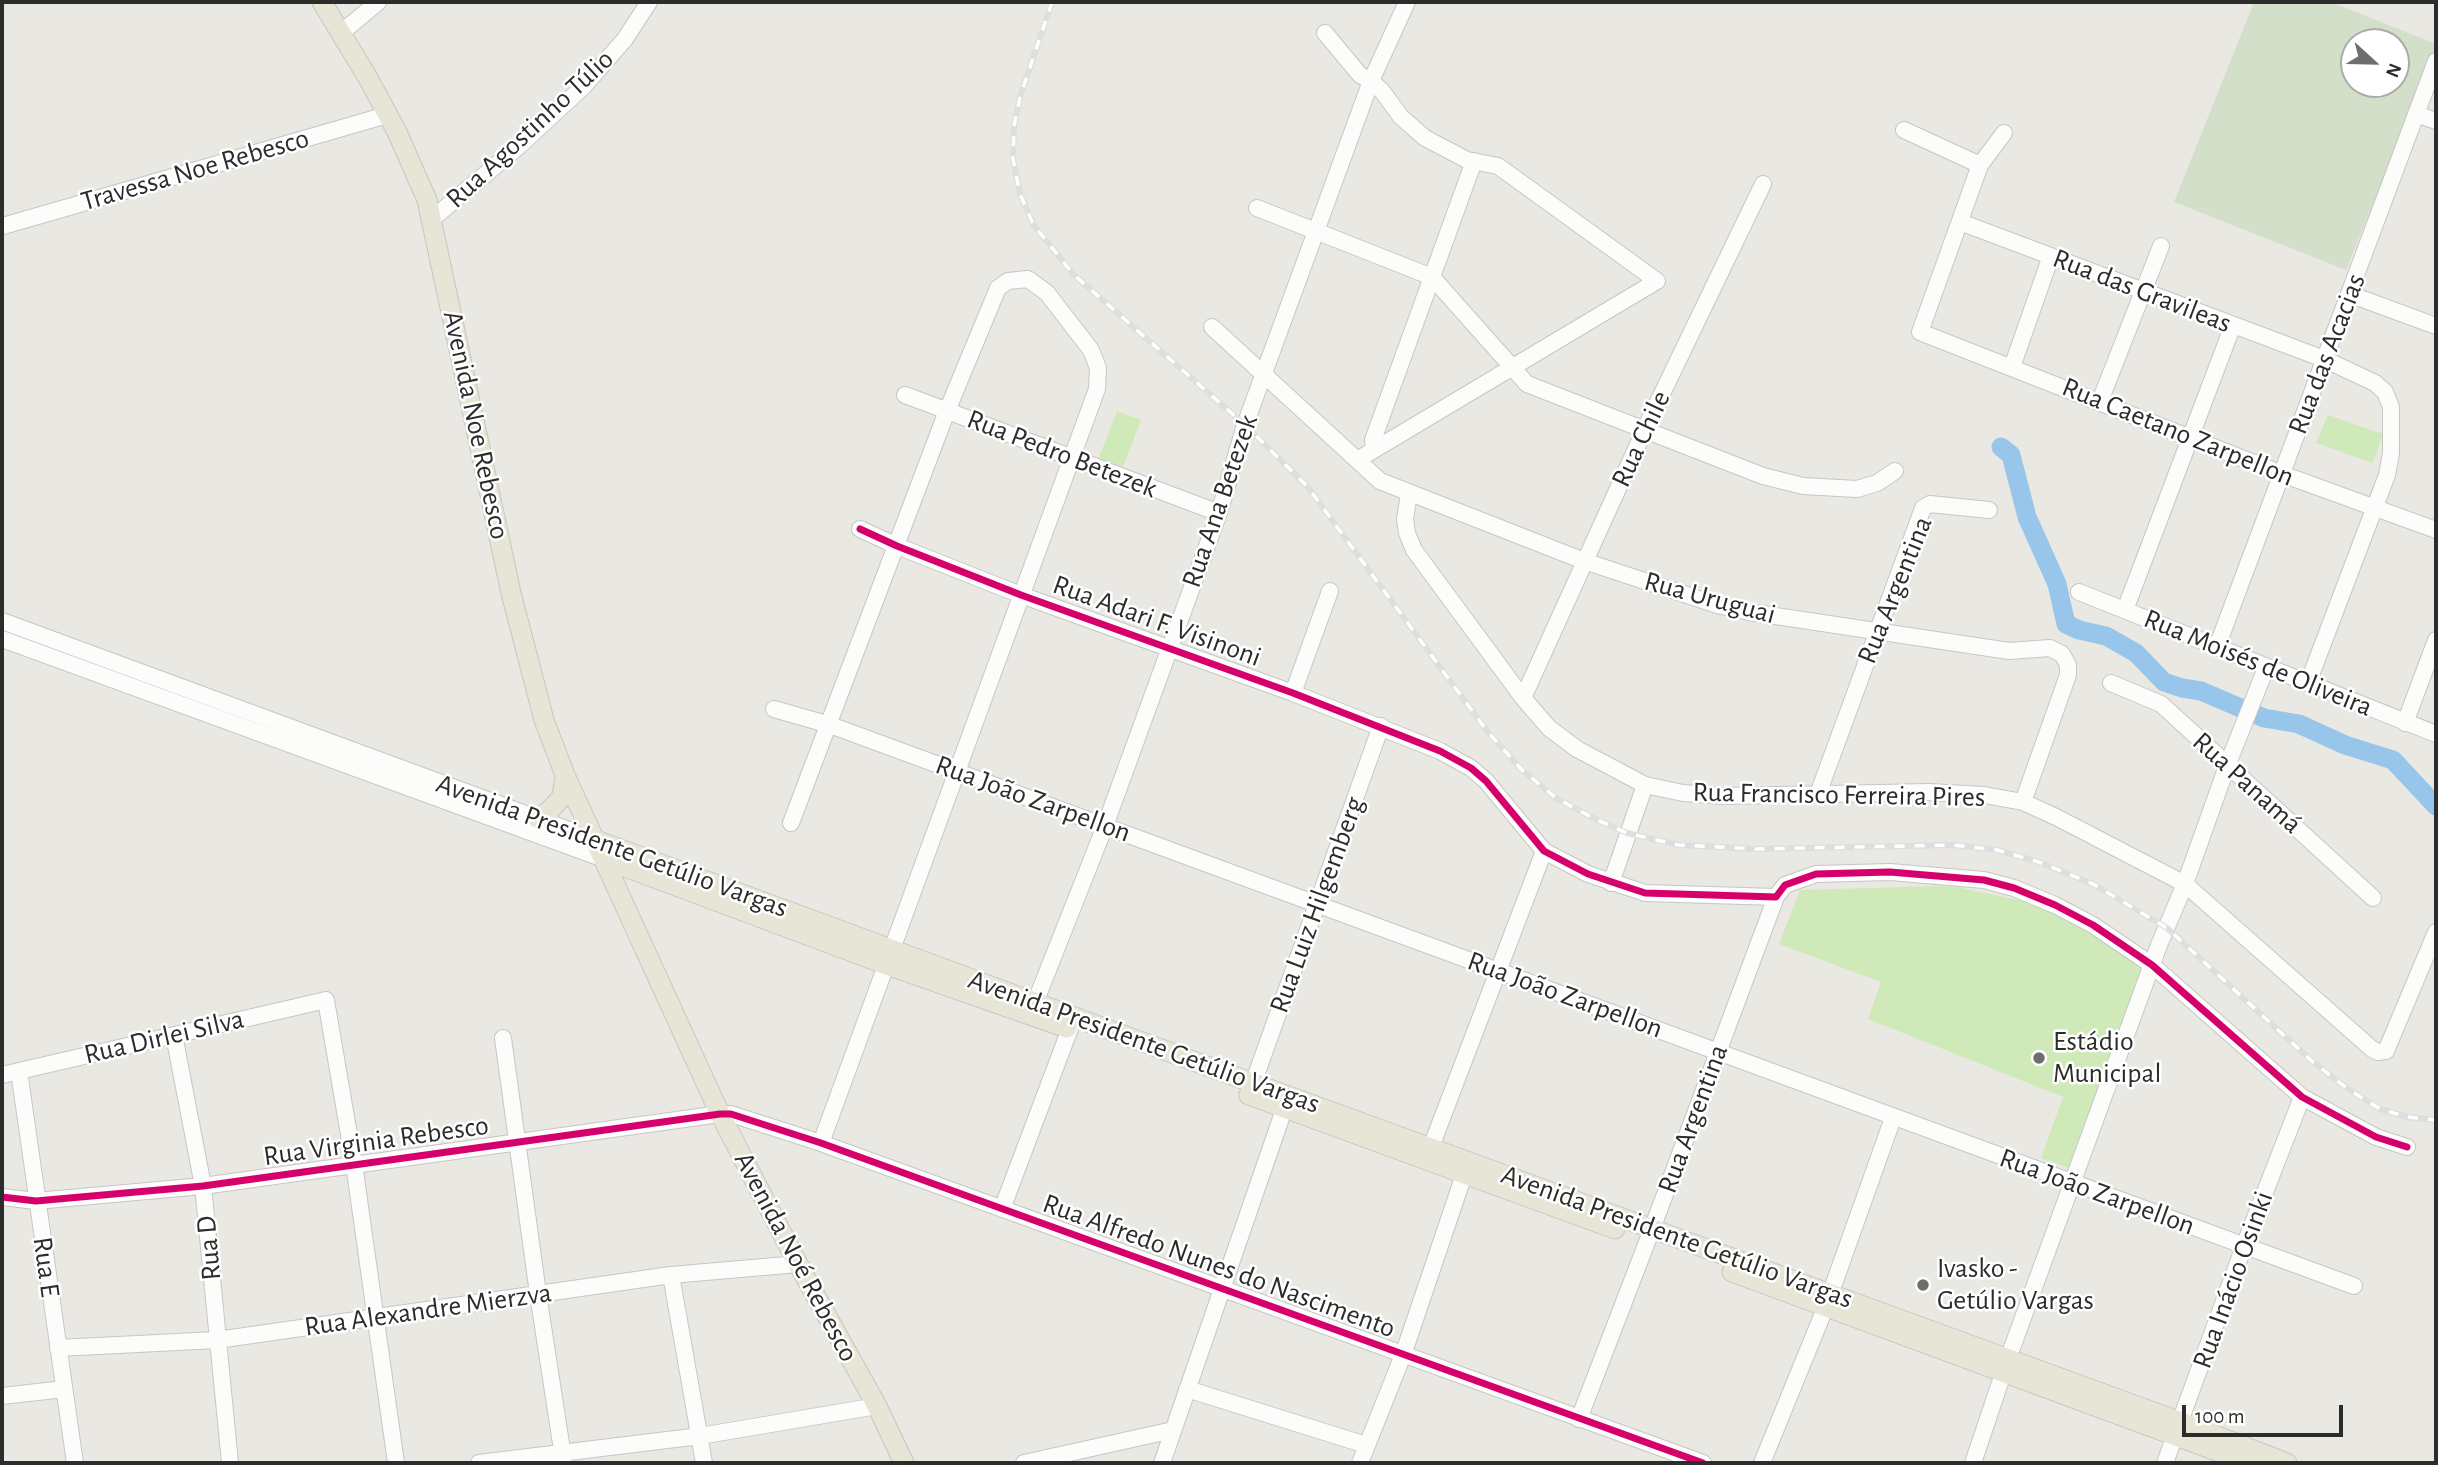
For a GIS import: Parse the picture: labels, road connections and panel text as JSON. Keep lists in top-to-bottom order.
{
  "streets": {
    "main road": ["Avenida Noe Rebesco", "Avenida Presidente Getúlio Vargas", "Avenida Noé Rebesco"],
    "street": [
      "Rua Agostinho Túlio",
      "Travessa Noe Rebesco",
      "Rua das Gravileas",
      "Rua das Acacias",
      "Rua Caetano Zarpellon",
      "Rua Chile",
      "Rua Pedro Betezek",
      "Rua Ana Betezek",
      "Rua Argentina",
      "Rua Uruguai",
      "Rua Adari F. Visinoni",
      "Rua Moisés de Oliveira",
      "Rua Panamá",
      "Rua Francisco Ferreira Pires",
      "Rua João Zarpellon",
      "Rua Luiz Hilgemberg",
      "Rua Dirlei Silva",
      "Rua Virginia Rebesco",
      "Rua D",
      "Rua Alfredo Nunes do Nascimento",
      "Rua E",
      "Rua Inácio Osinki",
      "Rua Alexandre Mierzva"
    ]
  },
  "crossings": [
    ["Rua Agostinho Túlio", "Avenida Noe Rebesco"],
    ["Travessa Noe Rebesco", "Avenida Noe Rebesco"],
    ["Rua das Gravileas", "Rua das Acacias"],
    ["Rua das Gravileas", "Rua Caetano Zarpellon"],
    ["Rua das Gravileas", "Rua Moisés de Oliveira"],
    ["Rua das Acacias", "Rua Caetano Zarpellon"],
    ["Rua das Acacias", "Rua Moisés de Oliveira"],
    ["Avenida Noe Rebesco", "Avenida Presidente Getúlio Vargas"],
    ["Avenida Noe Rebesco", "Avenida Noé Rebesco"],
    ["Rua Chile", "Rua Uruguai"],
    ["Rua Chile", "Rua Francisco Ferreira Pires"],
    ["Rua Pedro Betezek", "Rua Ana Betezek"],
    ["Rua Ana Betezek", "Rua Uruguai"],
    ["Rua Ana Betezek", "Rua Adari F. Visinoni"],
    ["Rua Ana Betezek", "Rua João Zarpellon"],
    ["Rua Ana Betezek", "Avenida Presidente Getúlio Vargas"],
    ["Rua Argentina", "Rua Uruguai"],
    ["Rua Argentina", "Rua Francisco Ferreira Pires"],
    ["Rua Argentina", "Rua João Zarpellon"],
    ["Rua Argentina", "Avenida Presidente Getúlio Vargas"],
    ["Rua Argentina", "Rua Alfredo Nunes do Nascimento"],
    ["Rua Uruguai", "Rua Francisco Ferreira Pires"],
    ["Rua Adari F. Visinoni", "Rua Luiz Hilgemberg"],
    ["Rua João Zarpellon", "Rua Luiz Hilgemberg"],
    ["Rua João Zarpellon", "Rua Inácio Osinki"],
    ["Avenida Presidente Getúlio Vargas", "Rua Luiz Hilgemberg"],
    ["Avenida Presidente Getúlio Vargas", "Avenida Noé Rebesco"],
    ["Avenida Presidente Getúlio Vargas", "Rua Inácio Osinki"],
    ["Rua Dirlei Silva", "Rua Virginia Rebesco"],
    ["Rua Dirlei Silva", "Rua D"],
    ["Rua Dirlei Silva", "Rua E"],
    ["Rua Virginia Rebesco", "Rua D"],
    ["Rua Virginia Rebesco", "Avenida Noé Rebesco"],
    ["Rua Virginia Rebesco", "Rua Alfredo Nunes do Nascimento"],
    ["Rua Virginia Rebesco", "Rua E"],
    ["Rua D", "Rua Alexandre Mierzva"],
    ["Avenida Noé Rebesco", "Rua Alfredo Nunes do Nascimento"],
    ["Avenida Noé Rebesco", "Rua Alexandre Mierzva"],
    ["Rua E", "Rua Alexandre Mierzva"]
  ],
  "places": ["Estádio Municipal", "Ivasko - Getúlio Vargas"],
  "scale_bar": "100 m",
  "north": "right"
}
